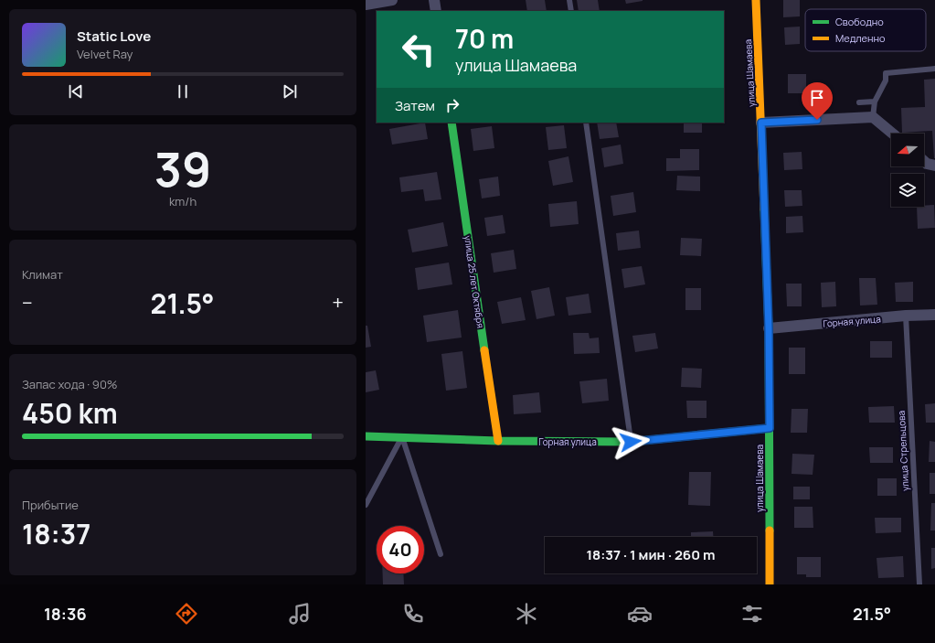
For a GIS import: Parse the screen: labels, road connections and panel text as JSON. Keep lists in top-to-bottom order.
{
  "streets": {
    "street": ["улица Шамаева", "улица 25 лет Октября", "Горная улица"],
    "lane": ["улица Стрельцова"]
  },
  "crossings": [
    ["улица Шамаева", "Горная улица"],
    ["улица 25 лет Октября", "Горная улица"],
    ["Горная улица", "улица Стрельцова"]
  ],
  "legend": ["Свободно", "Медленно"],
  "north": "left",
  "page": {
    "turn": ["70 m", "улица Шамаева"],
    "song": ["Static Love", "Velvet Ray"],
    "then": "Затем",
    "tile": [
      ["39", "km/h"],
      "Климат",
      ["Запас хода · 90%", "450 km"],
      ["Прибытие", "18:37"]
    ],
    "heat": ["−", "21.5°", "+"],
    "limit": "40",
    "trip": "18:37 · 1 мин · 260 m",
    "tabs": ["18:36", "21.5°"]
  }
}
